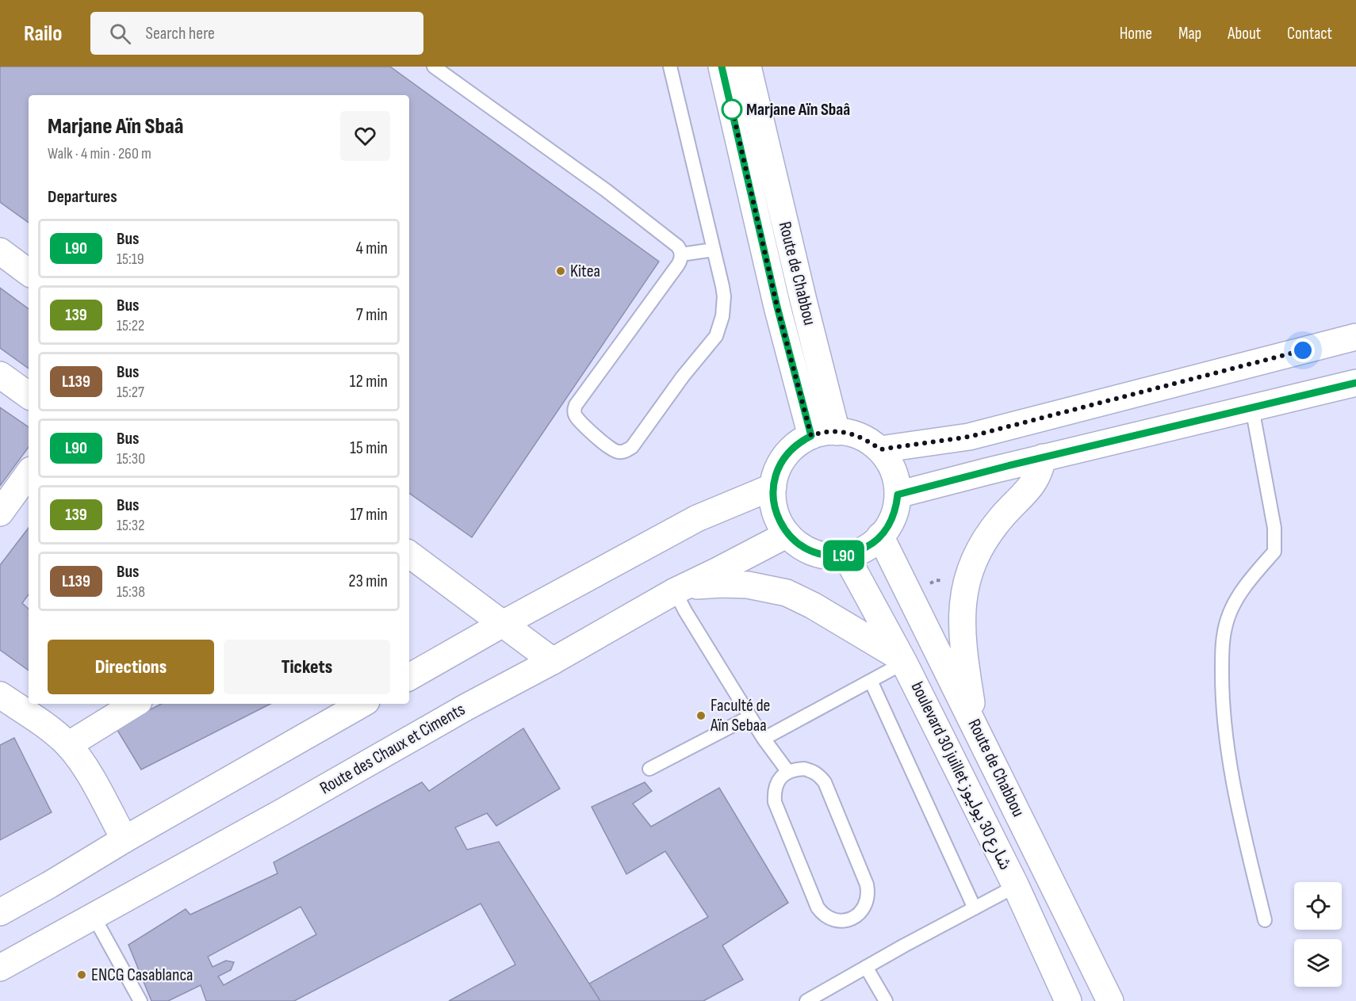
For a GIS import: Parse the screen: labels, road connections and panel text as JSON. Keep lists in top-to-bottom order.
{
  "streets": {
    "street": ["Route de Chabbou", "Route des Chaux et Ciments", "boulevard 30 juillet شارع 30 يوليوز"]
  },
  "crossings": [
    ["Route de Chabbou", "Route des Chaux et Ciments"],
    ["Route de Chabbou", "boulevard 30 juillet شارع 30 يوليوز"],
    ["Route des Chaux et Ciments", "boulevard 30 juillet شارع 30 يوليوز"]
  ],
  "places": [
    "Marjane Aïn Sbaâ",
    "Kitea",
    "Faculté de Aïn Sebaa",
    "ENCG Casablanca"
  ],
  "lines": ["bus line L90"],
  "page": {
    "header": "Railo",
    "search": "Search here",
    "nav": [
      "Home",
      "Map",
      "About",
      "Contact"
    ],
    "on_map": "L90",
    "heading": [
      ["Marjane Aïn Sbaâ", "Walk · 4 min · 260 m"],
      "Departures"
    ],
    "list": [
      {
        "mark": "L90",
        "name": "Bus",
        "note": "15:19",
        "value": "4 min"
      },
      {
        "mark": "139",
        "name": "Bus",
        "note": "15:22",
        "value": "7 min"
      },
      {
        "mark": "L139",
        "name": "Bus",
        "note": "15:27",
        "value": "12 min"
      },
      {
        "mark": "L90",
        "name": "Bus",
        "note": "15:30",
        "value": "15 min"
      },
      {
        "mark": "139",
        "name": "Bus",
        "note": "15:32",
        "value": "17 min"
      },
      {
        "mark": "L139",
        "name": "Bus",
        "note": "15:38",
        "value": "23 min"
      }
    ],
    "buttons": ["Directions", "Tickets"]
  }
}
